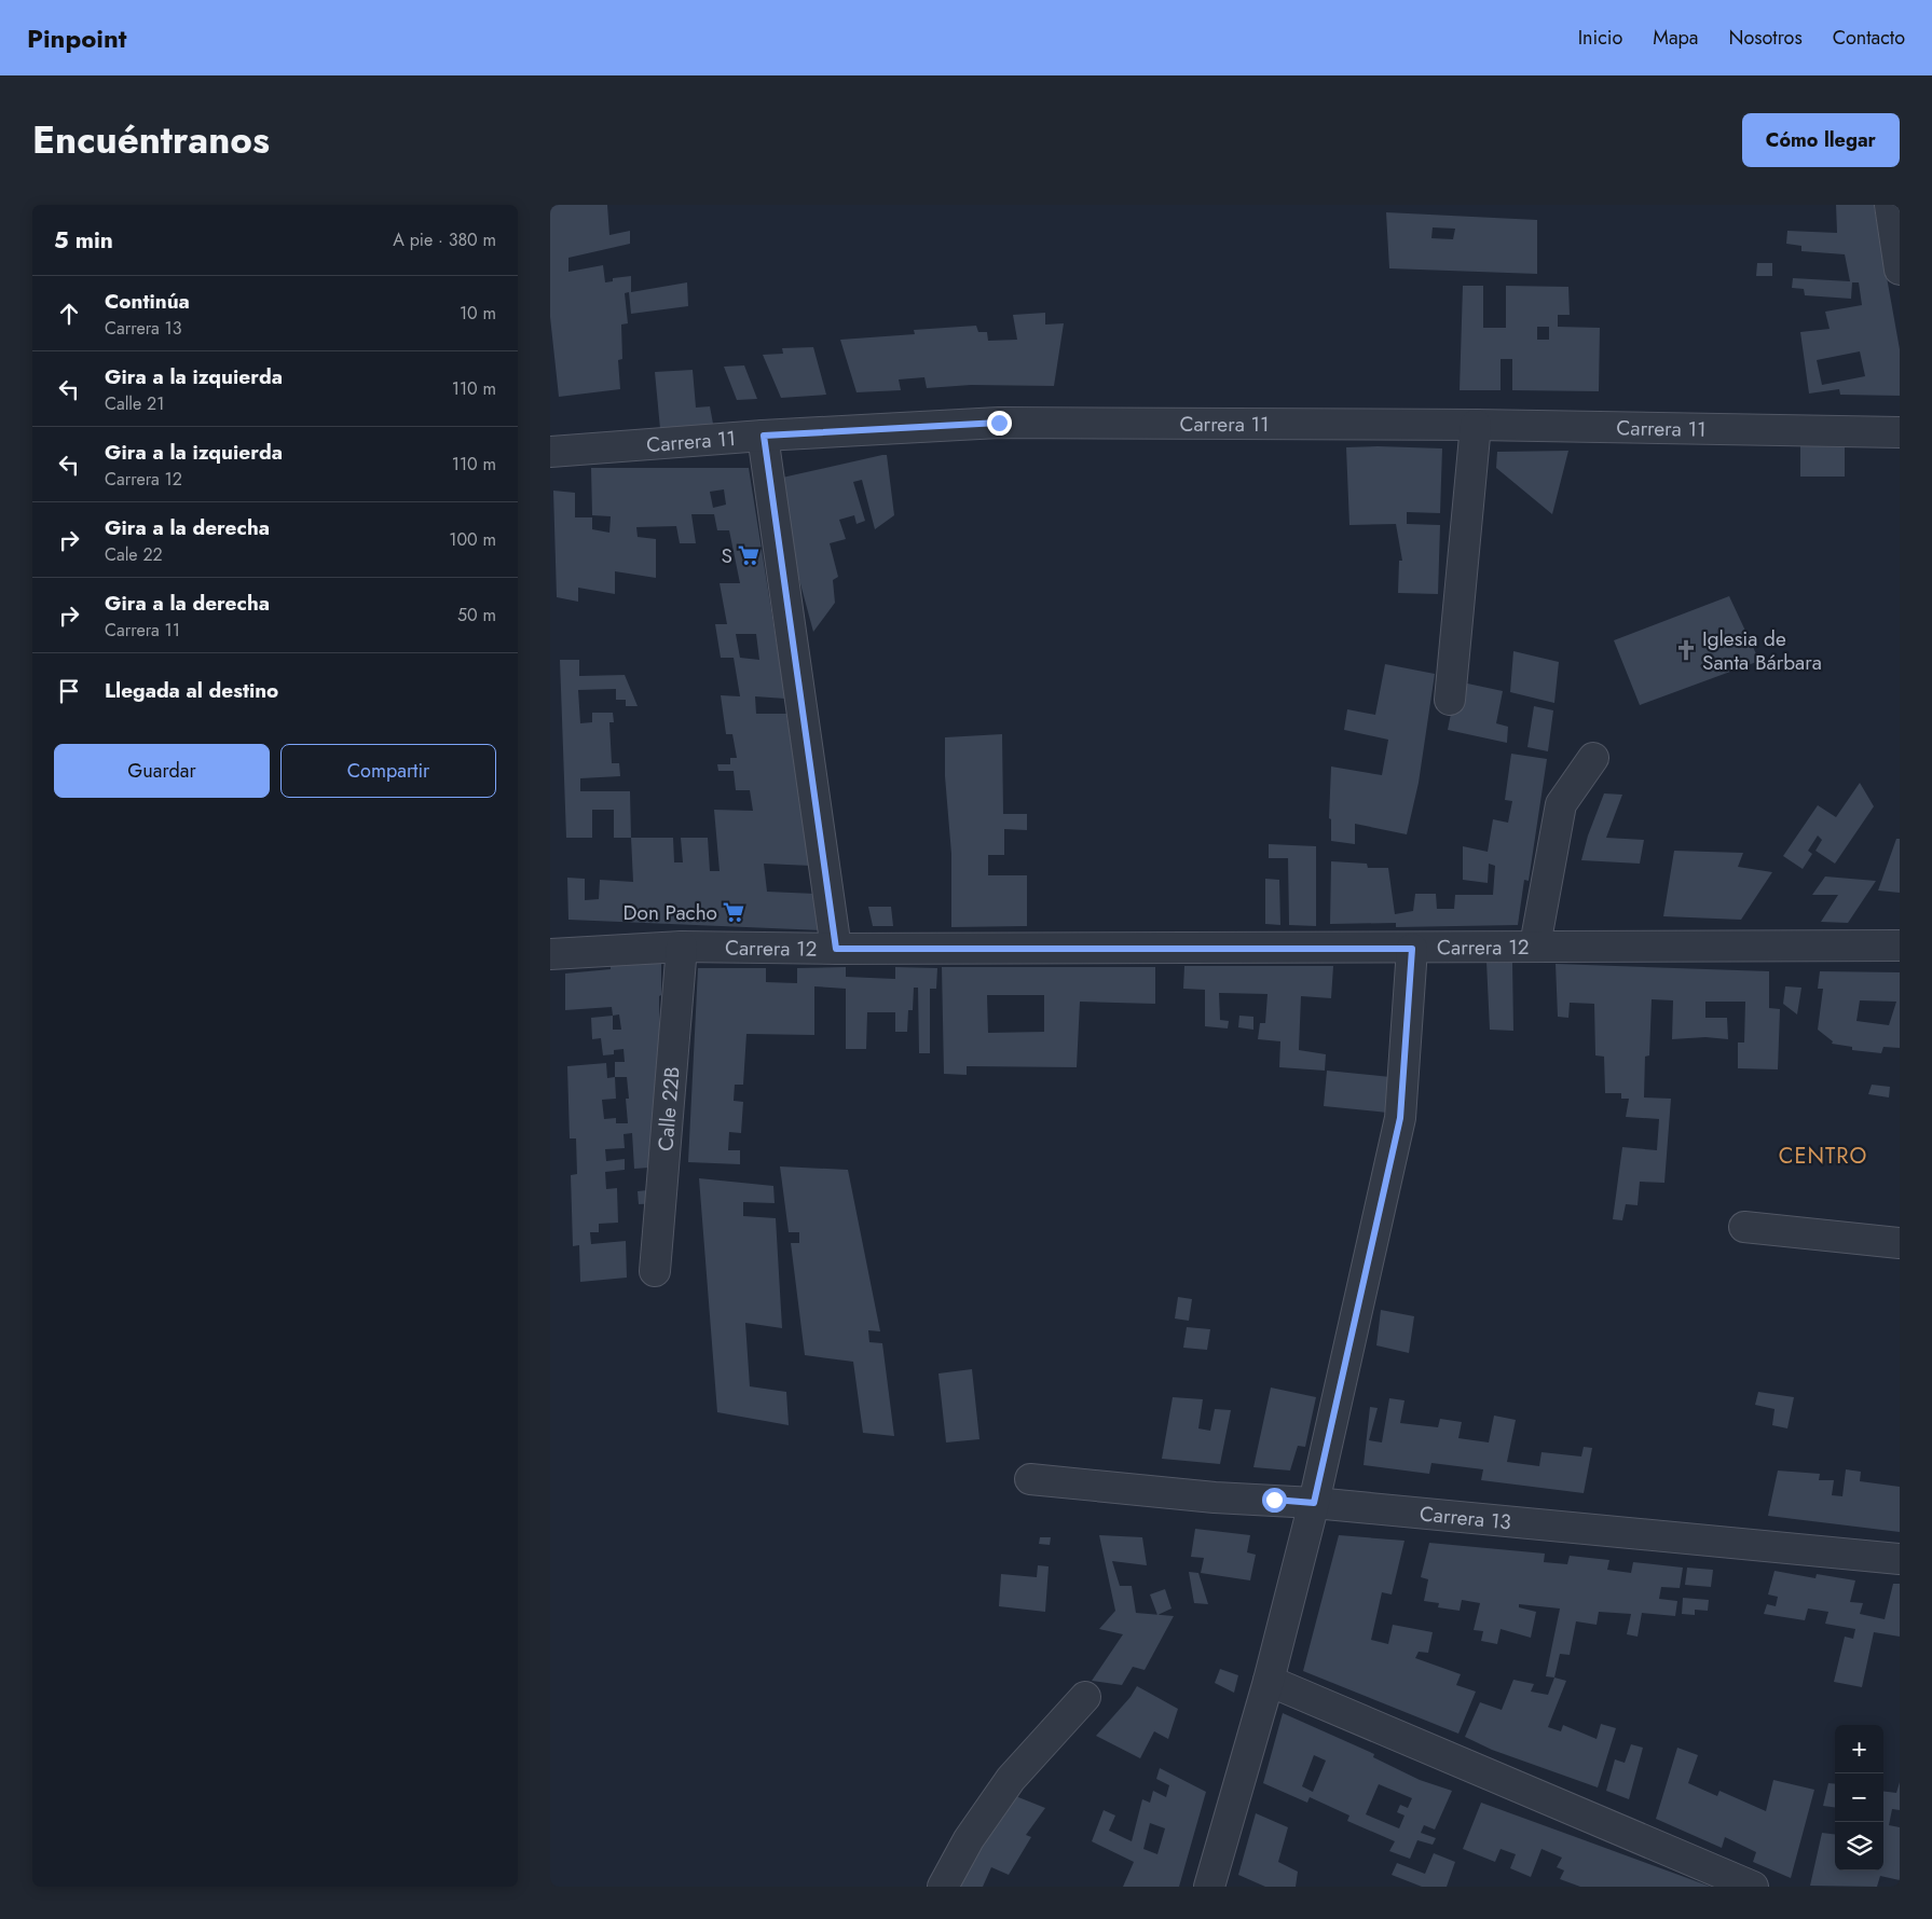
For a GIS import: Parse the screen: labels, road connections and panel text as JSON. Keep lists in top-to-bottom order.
{
  "streets": {
    "street": [
      "Carrera 11",
      "Carrera 12",
      "Calle 22B",
      "Carrera 13"
    ]
  },
  "crossings": [
    ["Carrera 12", "Calle 22B"]
  ],
  "districts": ["CENTRO"],
  "places": {
    "supermarket": ["S", "Don Pacho"],
    "church": ["Iglesia de Santa Bárbara"]
  },
  "page": {
    "header": "Pinpoint",
    "nav": [
      "Inicio",
      "Mapa",
      "Nosotros",
      "Contacto"
    ],
    "title": "Encuéntranos",
    "buttons": [
      "Cómo llegar",
      ["Guardar", "Compartir"]
    ],
    "heading": ["5 min", "A pie · 380 m"],
    "list": [
      ["Continúa", "Carrera 13", "10 m"],
      ["Gira a la izquierda", "Calle 21", "110 m"],
      ["Gira a la izquierda", "Carrera 12", "110 m"],
      ["Gira a la derecha", "Cale 22", "100 m"],
      ["Gira a la derecha", "Carrera 11", "50 m"],
      "Llegada al destino"
    ],
    "map_buttons": ["+", "−"]
  }
}
